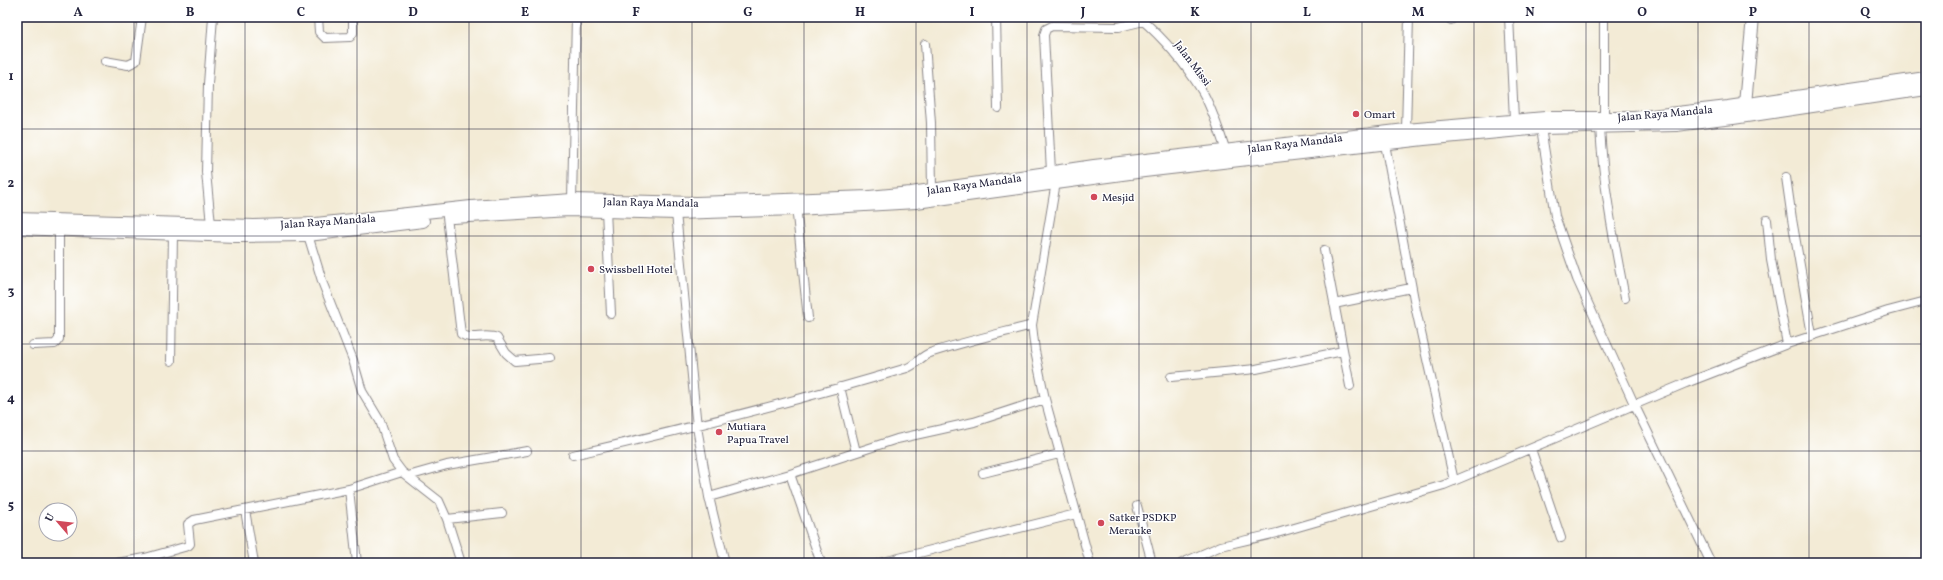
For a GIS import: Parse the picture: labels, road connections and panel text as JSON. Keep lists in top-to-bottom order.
{
  "streets": {
    "highway": ["Jalan Raya Mandala"],
    "street": ["Jalan Missi"]
  },
  "crossings": [
    ["Jalan Missi", "Jalan Raya Mandala"]
  ],
  "places": [
    "Omart",
    "Mesjid",
    "Swissbell Hotel",
    "Mutiara Papua Travel",
    "Satker PSDKP Merauke"
  ],
  "north": "top left",
  "grid": {
    "columns": [
      "A",
      "B",
      "C",
      "D",
      "E",
      "F",
      "G",
      "H",
      "I",
      "J",
      "K",
      "L",
      "M",
      "N",
      "O",
      "P",
      "Q"
    ],
    "rows": [
      "1",
      "2",
      "3",
      "4",
      "5"
    ]
  }
}
